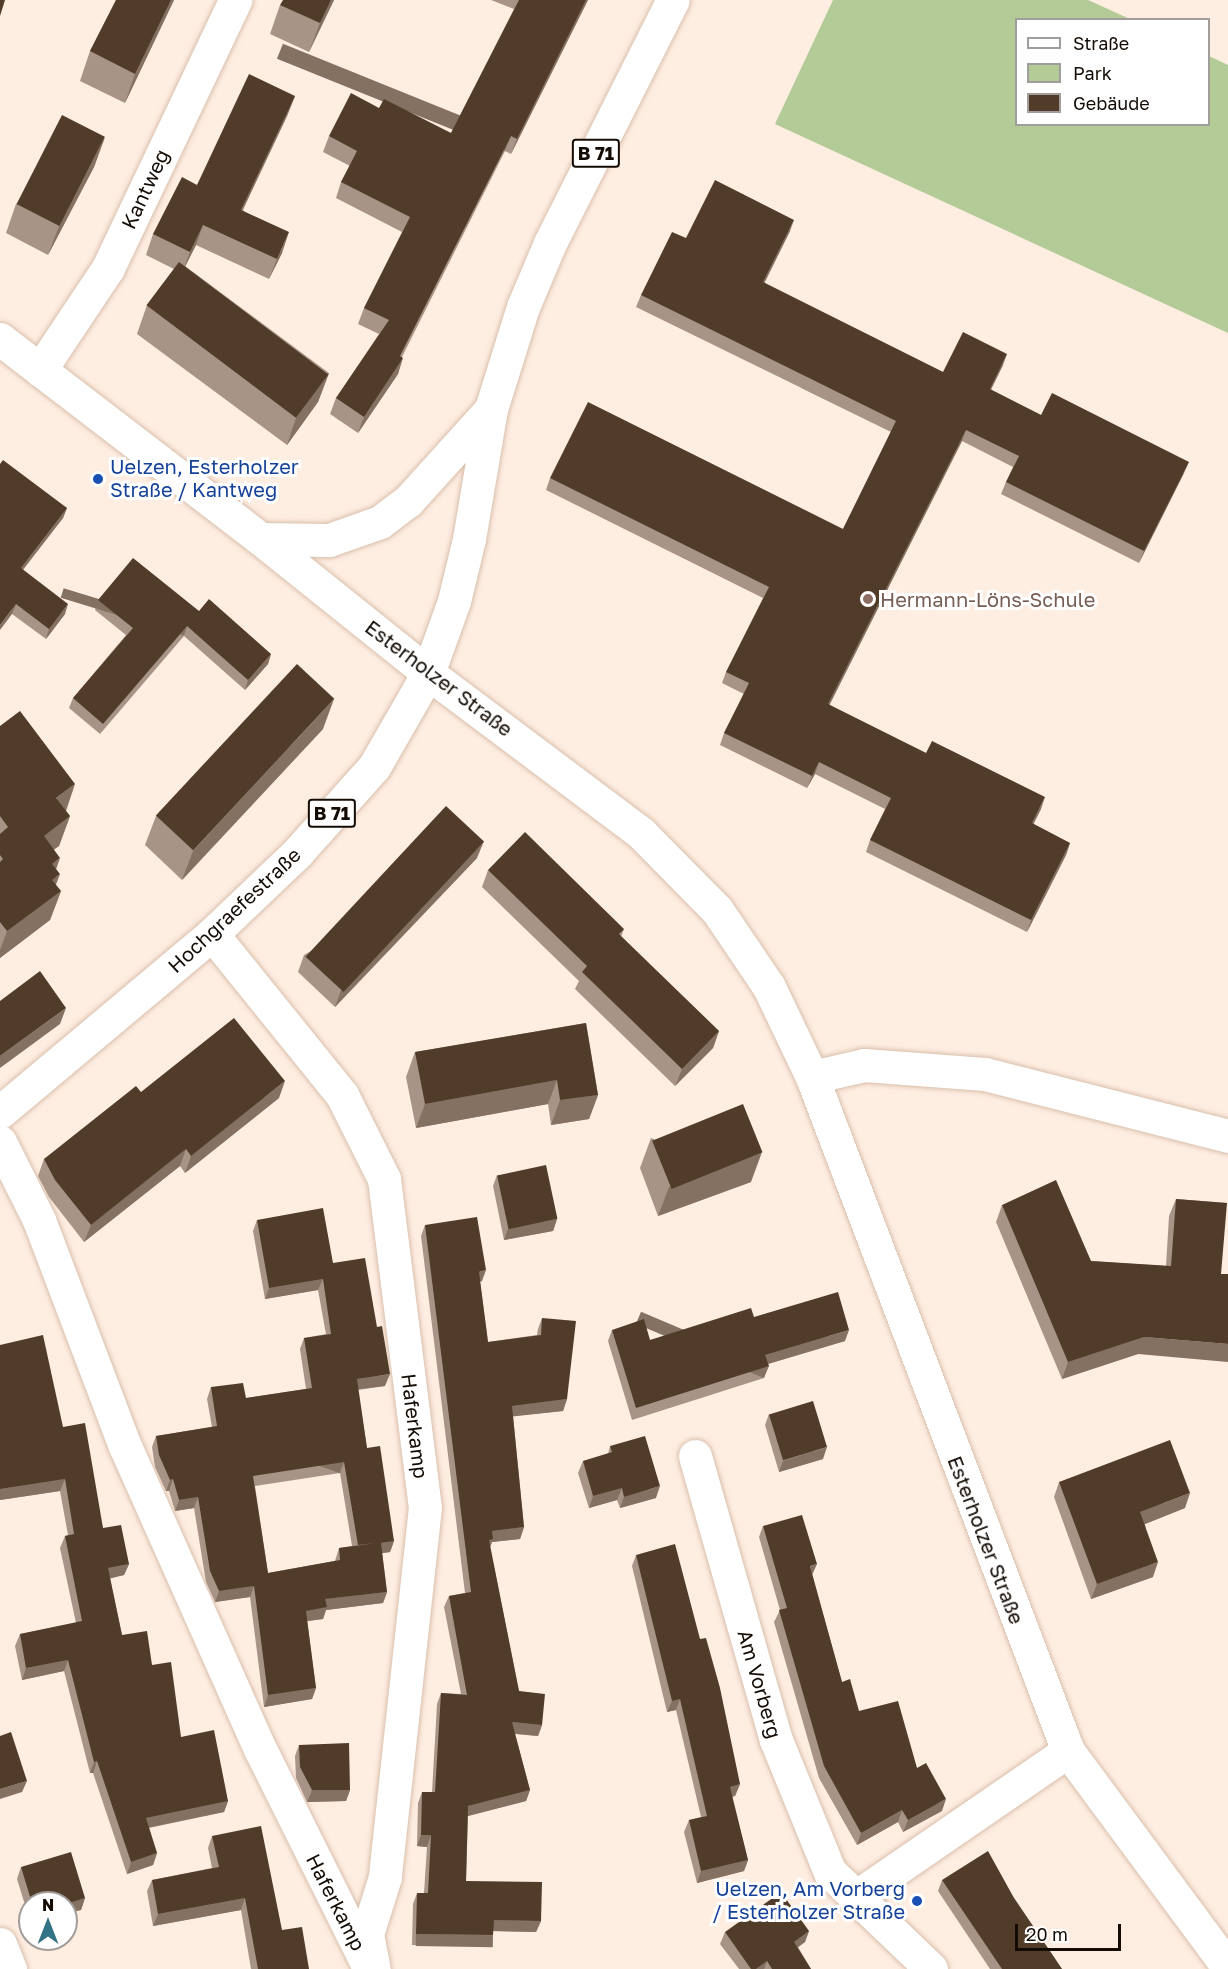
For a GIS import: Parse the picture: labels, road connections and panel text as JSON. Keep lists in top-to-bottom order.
{
  "streets": {
    "street": [
      "B 71",
      "Kantweg",
      "Esterholzer Straße",
      "Hochgraefestraße",
      "Haferkamp",
      "Am Vorberg"
    ]
  },
  "crossings": [
    ["B 71", "Esterholzer Straße"],
    ["B 71", "Hochgraefestraße"],
    ["Kantweg", "Esterholzer Straße"],
    ["Esterholzer Straße", "Hochgraefestraße"],
    ["Hochgraefestraße", "Haferkamp"]
  ],
  "places": ["Uelzen, Esterholzer Straße / Kantweg", "Hermann-Löns-Schule", "Uelzen, Am Vorberg / Esterholzer Straße"],
  "legend": ["Straße", "Park", "Gebäude"],
  "scale_bar": "20 m",
  "north": "top"
}
